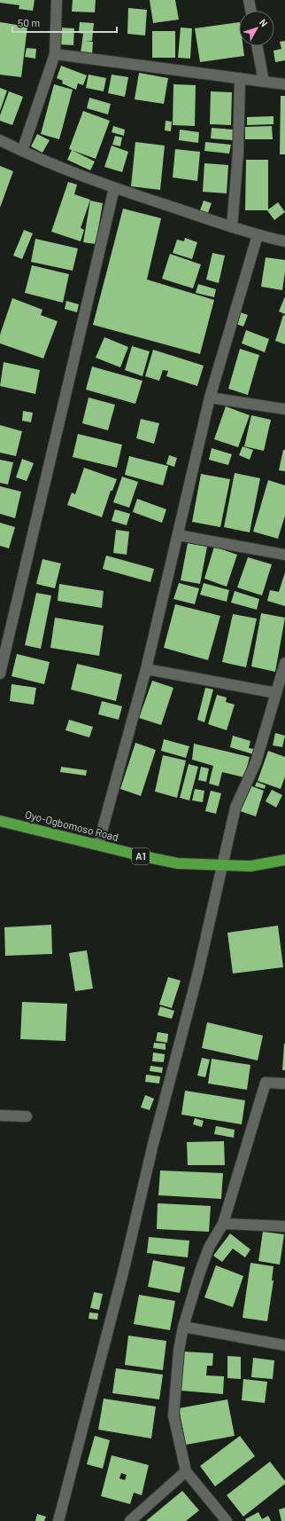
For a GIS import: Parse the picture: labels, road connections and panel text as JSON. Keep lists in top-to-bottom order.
{
  "streets": {
    "highway": ["Oyo-Ogbomoso Road", "A1"]
  },
  "scale_bar": "50 m",
  "north": "top right"
}
